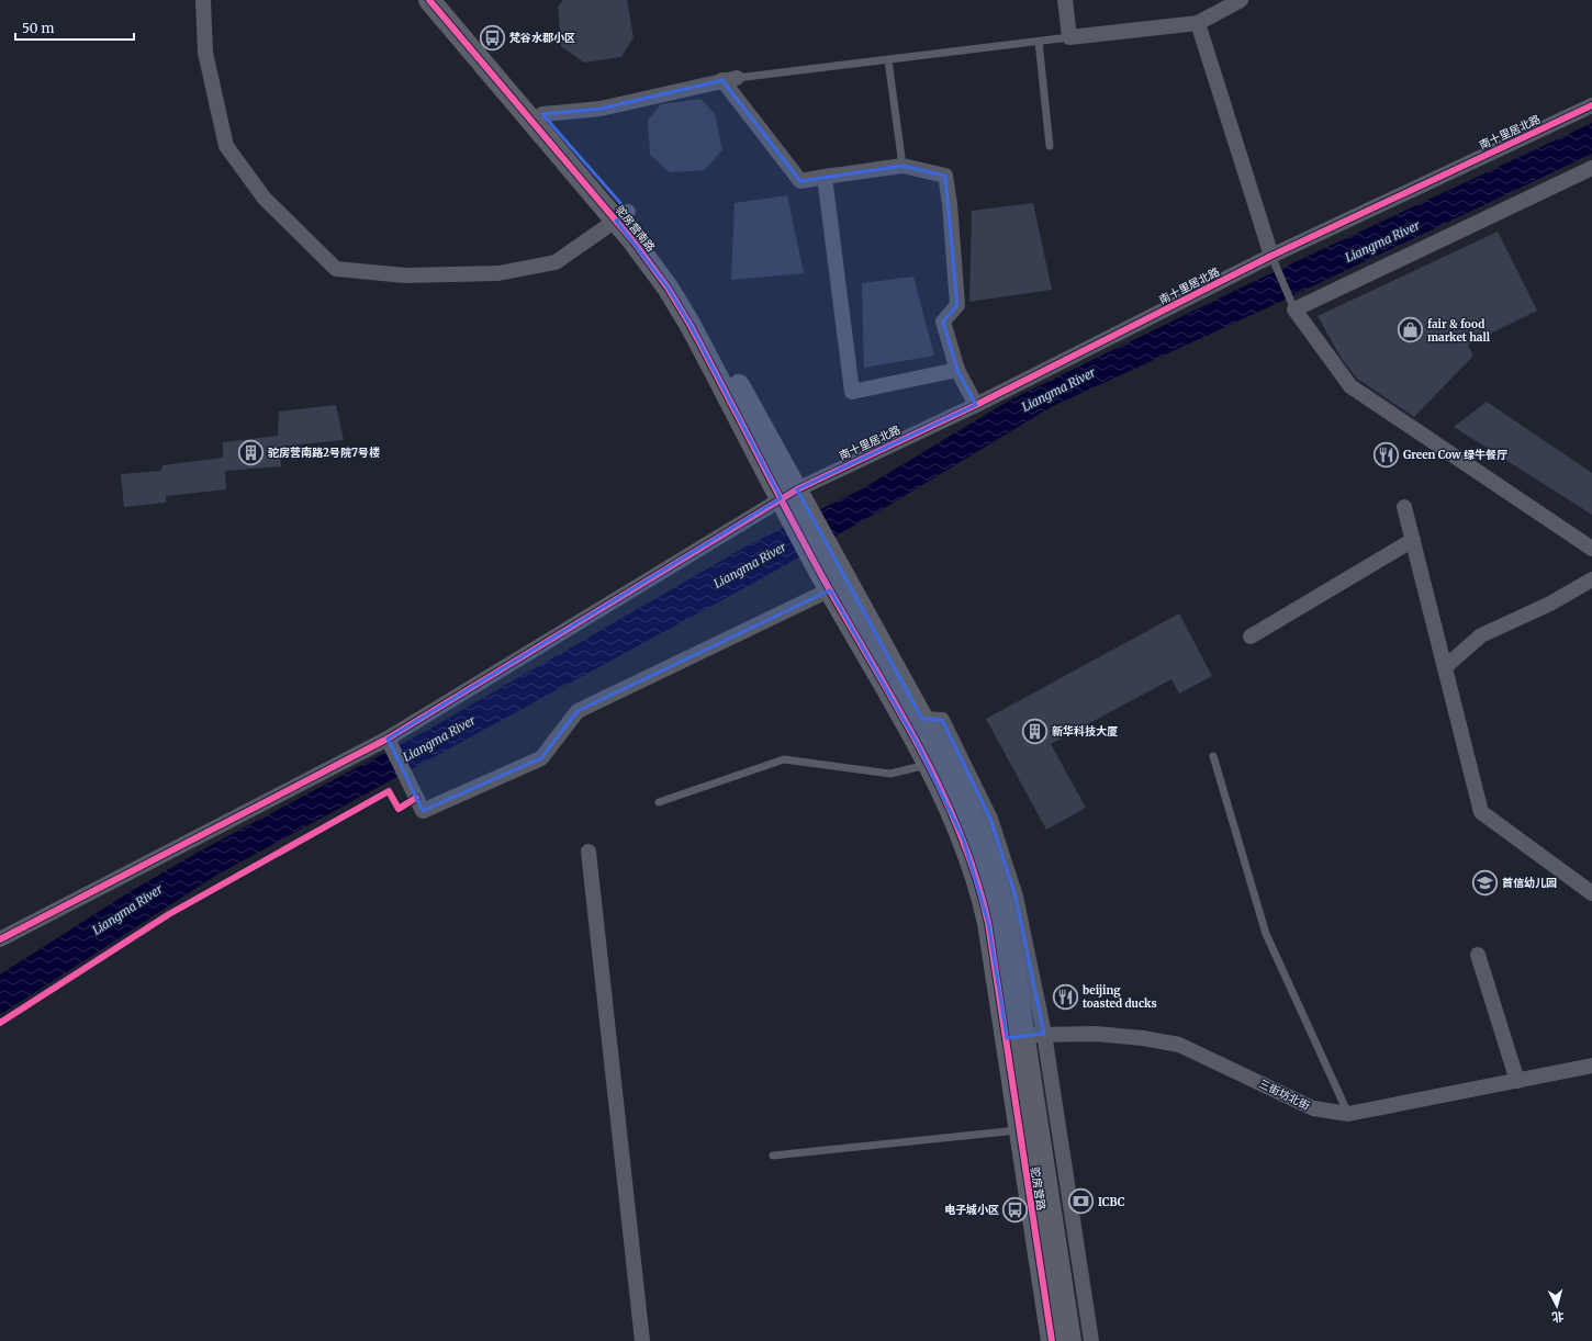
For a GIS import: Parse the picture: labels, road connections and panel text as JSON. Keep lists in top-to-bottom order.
{
  "streets": {
    "street": [
      "南十里居北路",
      "驼房营南路",
      "三街坊北街",
      "驼房营路"
    ]
  },
  "crossings": [
    ["南十里居北路", "驼房营南路"],
    ["三街坊北街", "驼房营路"]
  ],
  "water": ["Liangma River"],
  "places": {
    "bus stop": ["梵谷水郡小区", "电子城小区"],
    "shop": ["fair & food market hall"],
    "building": ["驼房营南路2号院7号楼", "新华科技大厦"],
    "restaurant": ["Green Cow 绿牛餐厅", "beijing toasted ducks"],
    "school or university": ["首信幼儿园"],
    "bank": ["ICBC"]
  },
  "scale_bar": "50 m",
  "north": "bottom"
}
